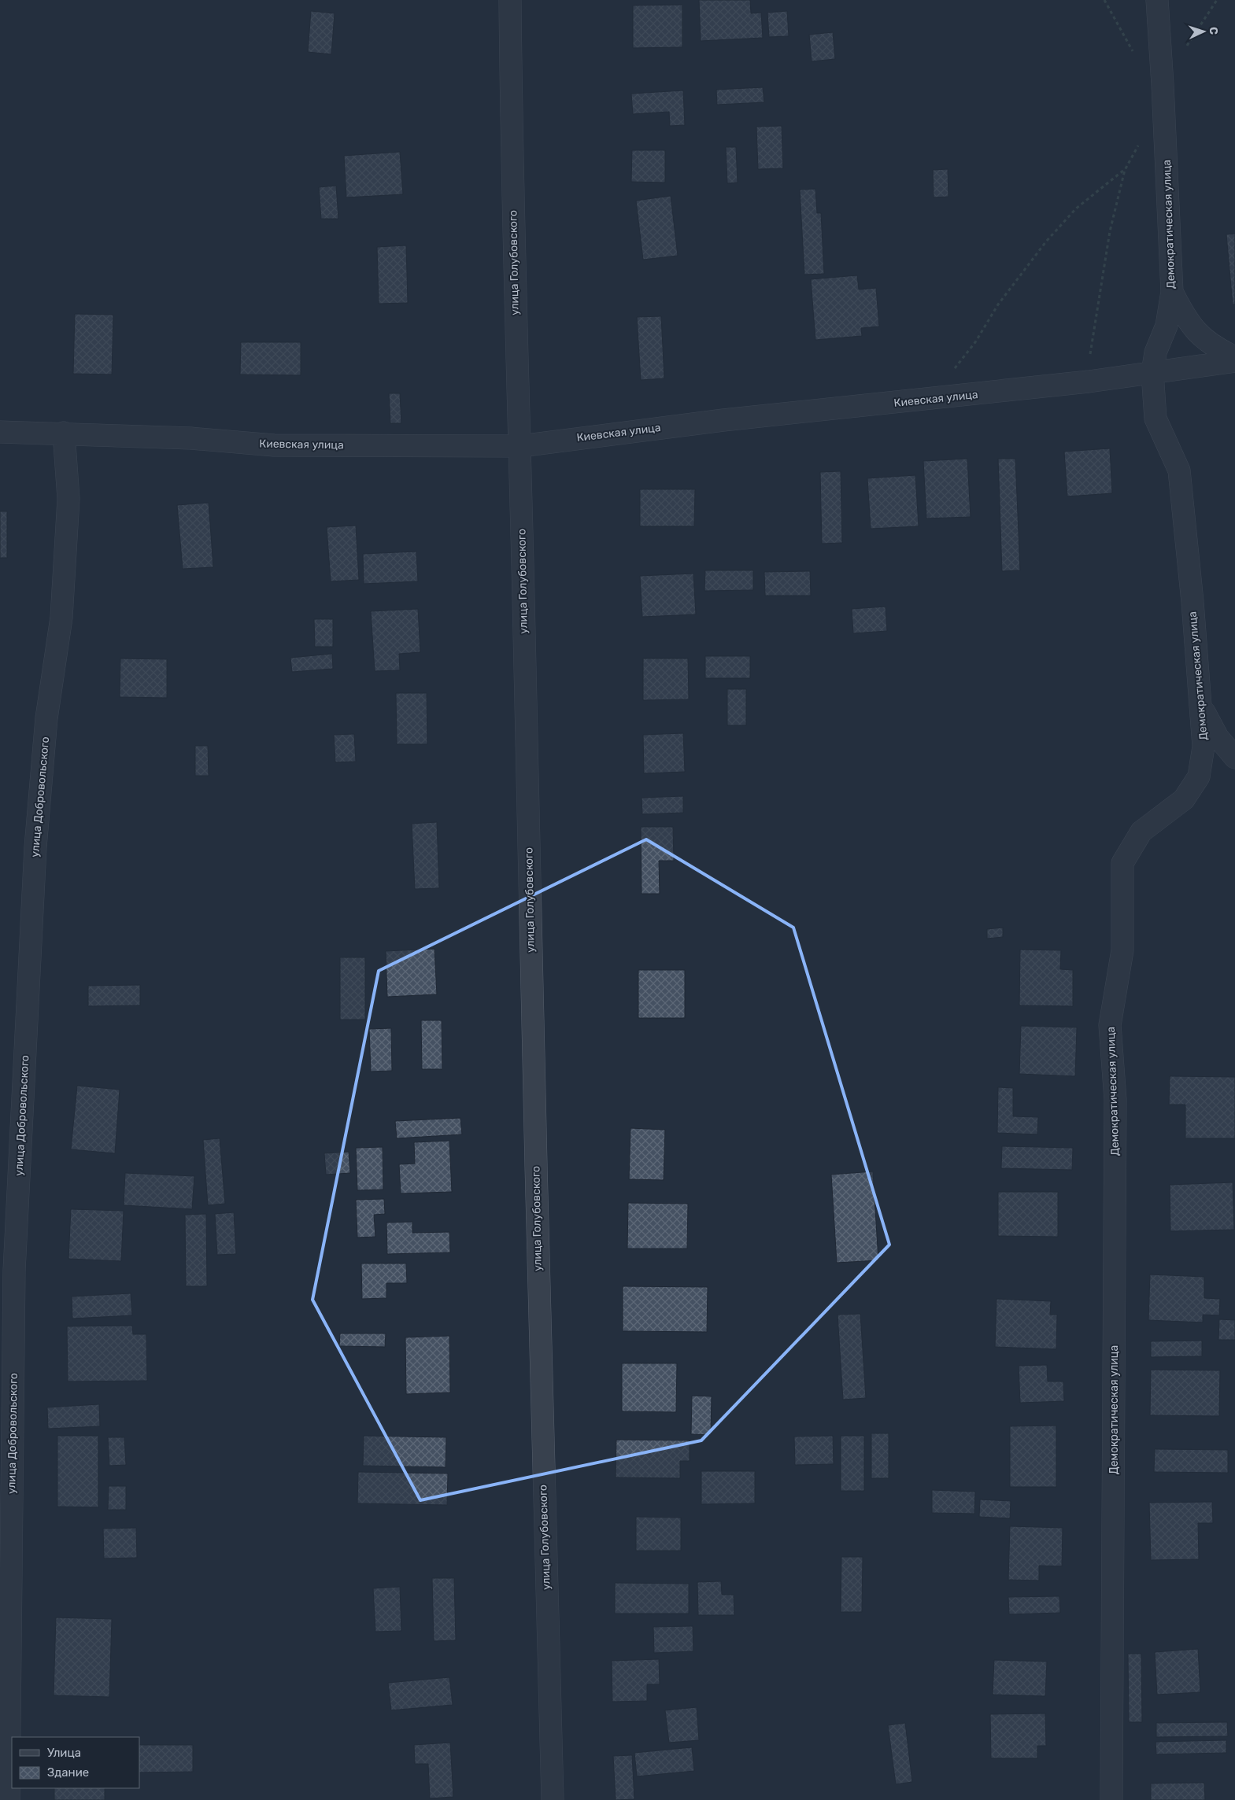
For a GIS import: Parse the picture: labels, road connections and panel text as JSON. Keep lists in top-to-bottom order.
{
  "streets": {
    "street": [
      "Демократическая улица",
      "улица Голубовского",
      "Киевская улица",
      "улица Добровольского"
    ]
  },
  "crossings": [
    ["Демократическая улица", "Киевская улица"],
    ["улица Голубовского", "Киевская улица"],
    ["Киевская улица", "улица Добровольского"]
  ],
  "legend": ["Улица", "Здание"],
  "north": "right"
}
